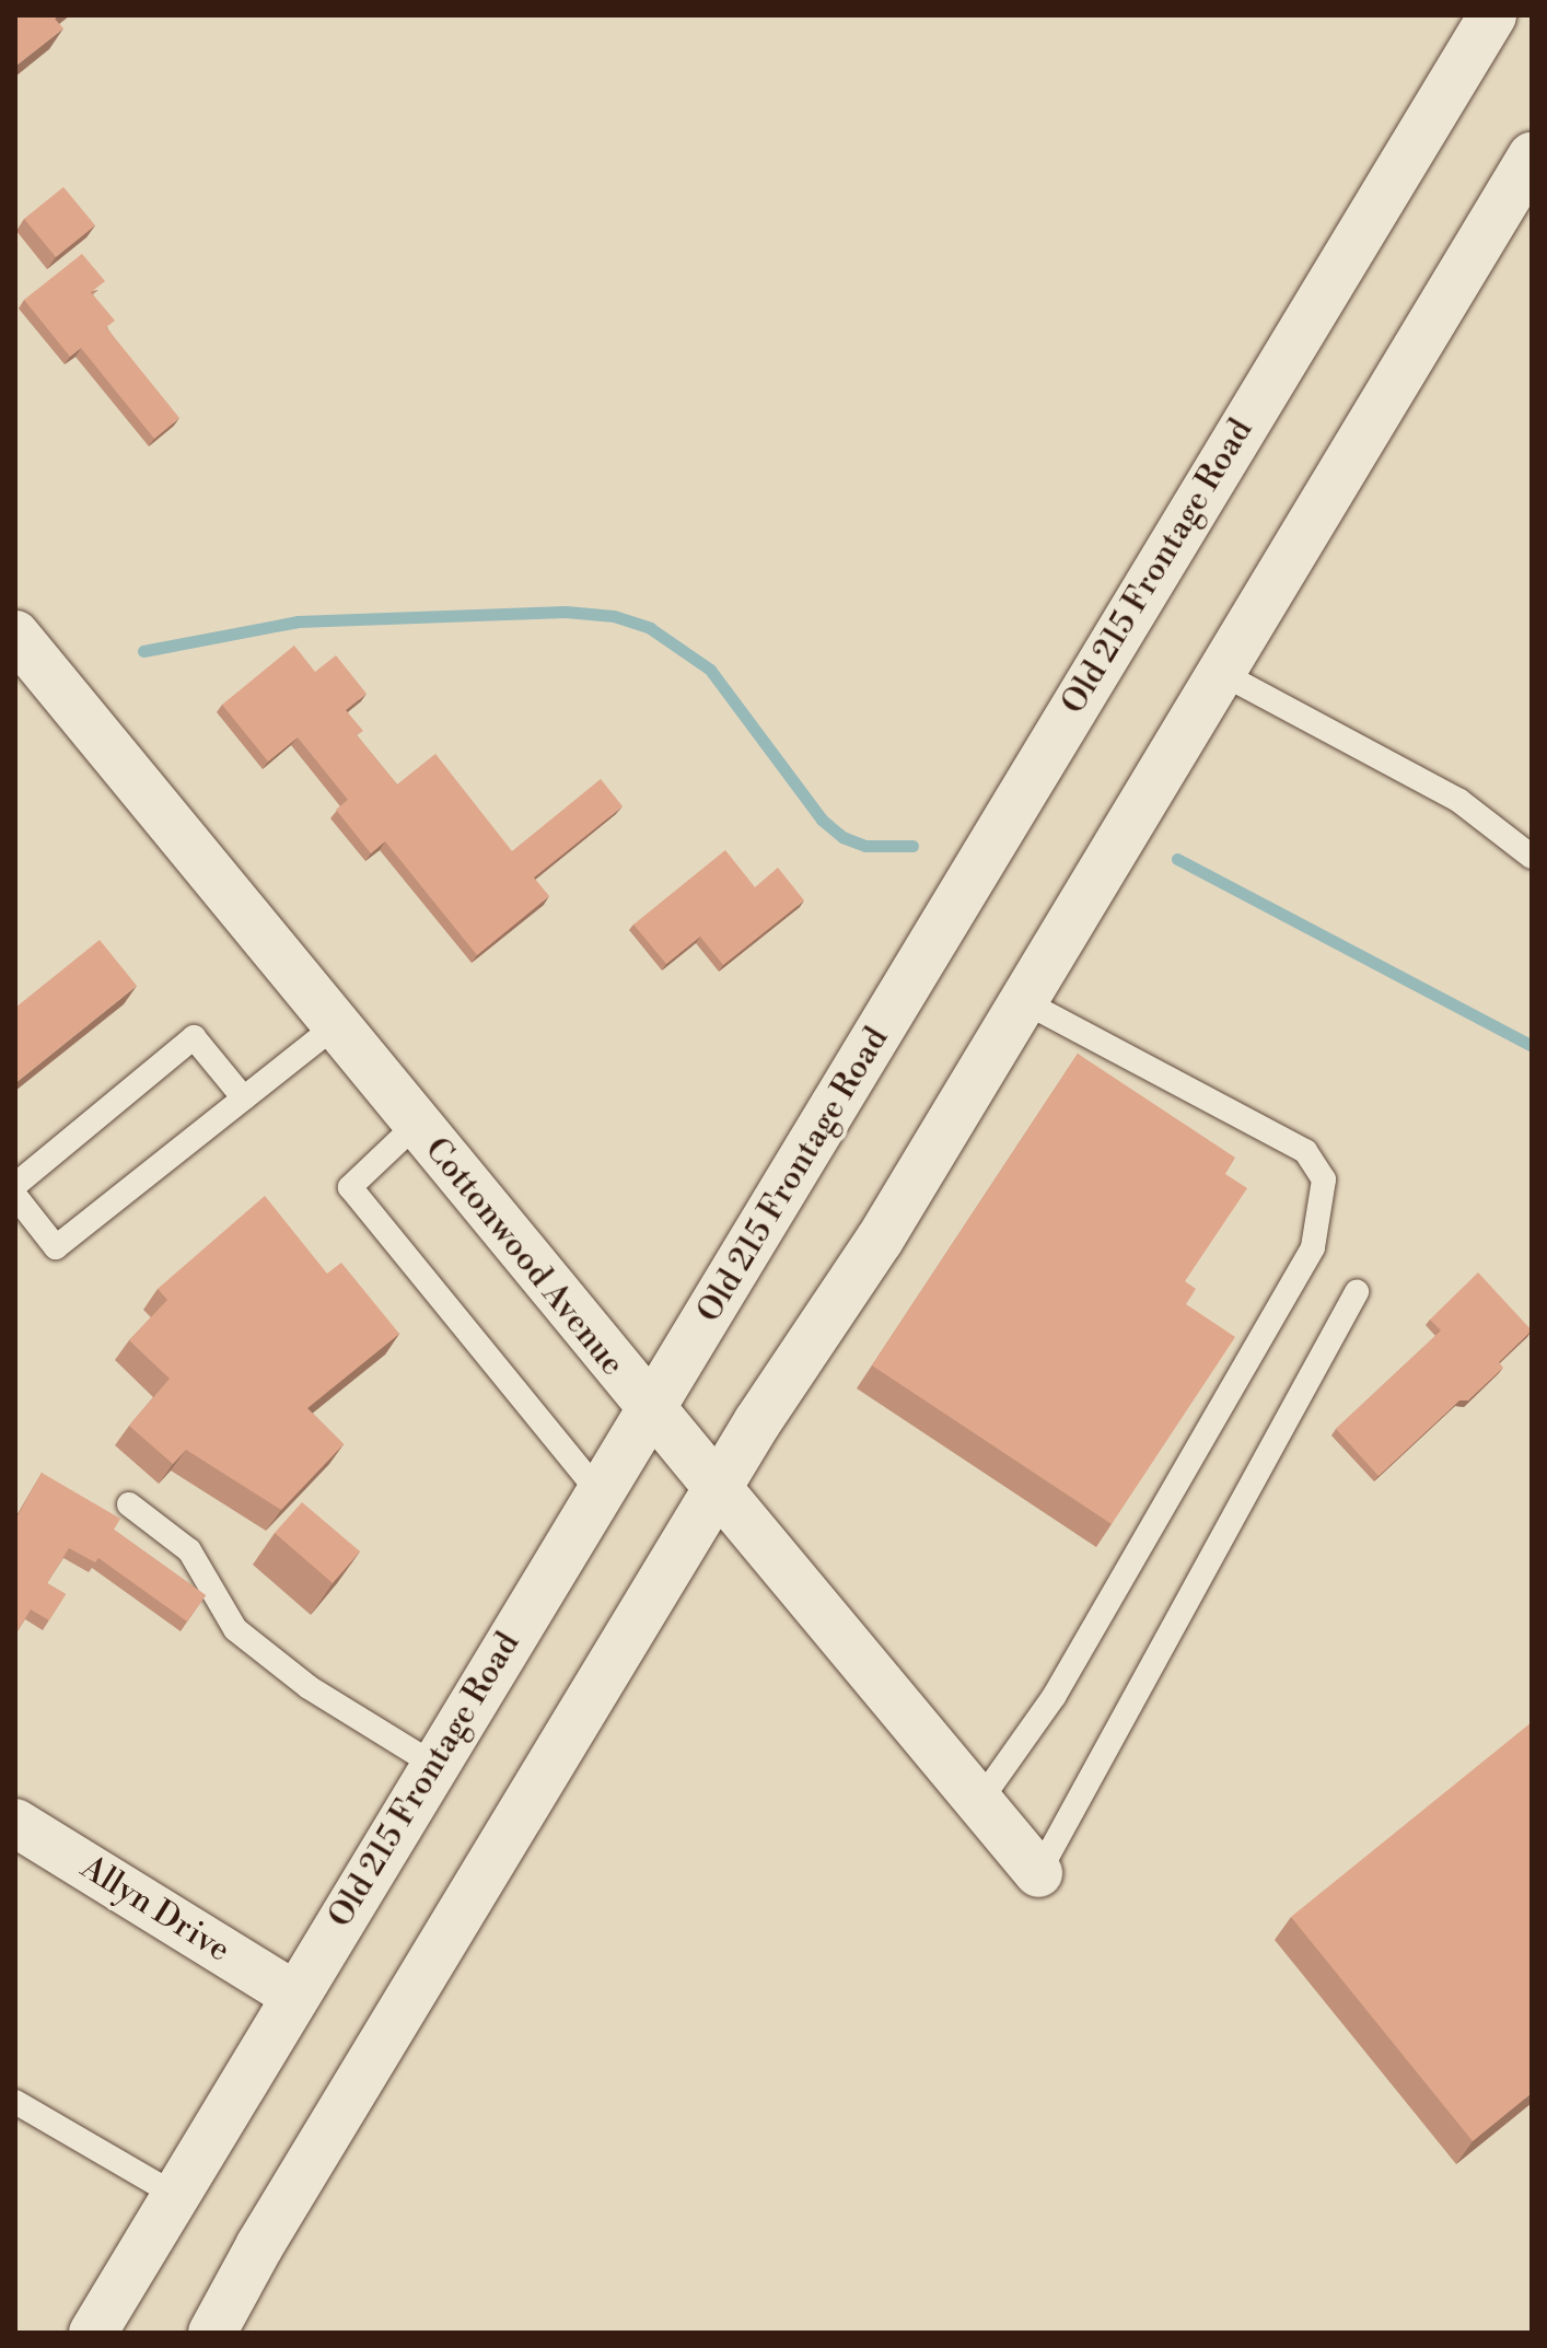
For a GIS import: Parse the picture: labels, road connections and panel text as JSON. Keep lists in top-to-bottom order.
{
  "streets": {
    "street": ["Old 215 Frontage Road", "Cottonwood Avenue", "Allyn Drive"]
  },
  "crossings": [
    ["Old 215 Frontage Road", "Cottonwood Avenue"],
    ["Old 215 Frontage Road", "Allyn Drive"]
  ]
}
